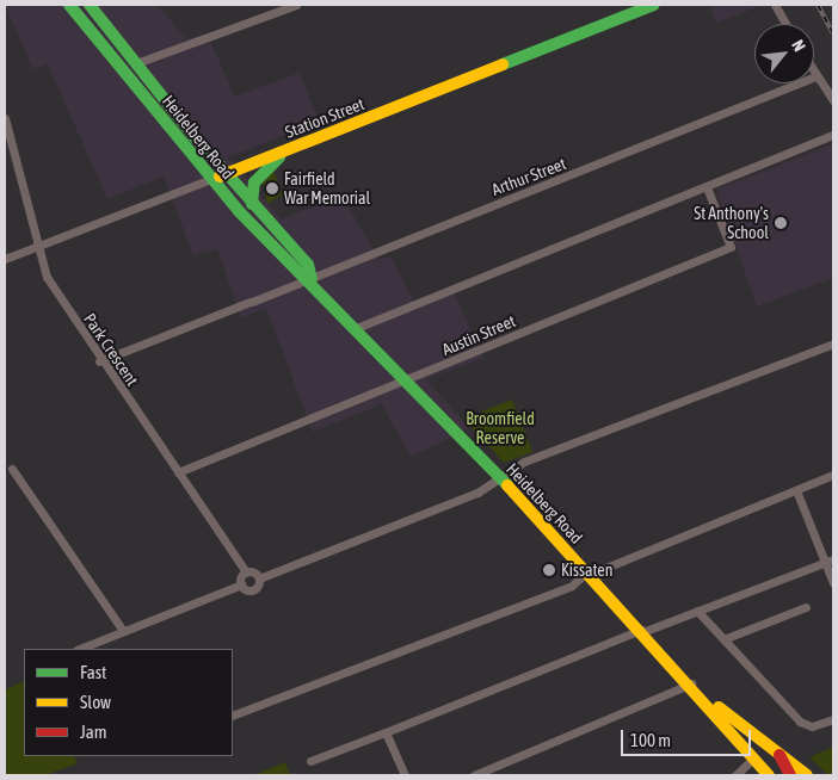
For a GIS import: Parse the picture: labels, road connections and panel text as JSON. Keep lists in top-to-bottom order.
{
  "streets": {
    "main road": ["Station Street", "Heidelberg Road"],
    "street": ["Arthur Street", "Austin Street", "Park Crescent"]
  },
  "crossings": [
    ["Station Street", "Heidelberg Road"],
    ["Station Street", "Park Crescent"],
    ["Heidelberg Road", "Arthur Street"],
    ["Heidelberg Road", "Austin Street"],
    ["Arthur Street", "Park Crescent"],
    ["Austin Street", "Park Crescent"]
  ],
  "parks": ["Broomfield Reserve"],
  "places": ["Fairfield War Memorial", "St Anthony's School", "Kissaten"],
  "legend": ["Fast", "Slow", "Jam"],
  "scale_bar": "100 m",
  "north": "top right"
}
